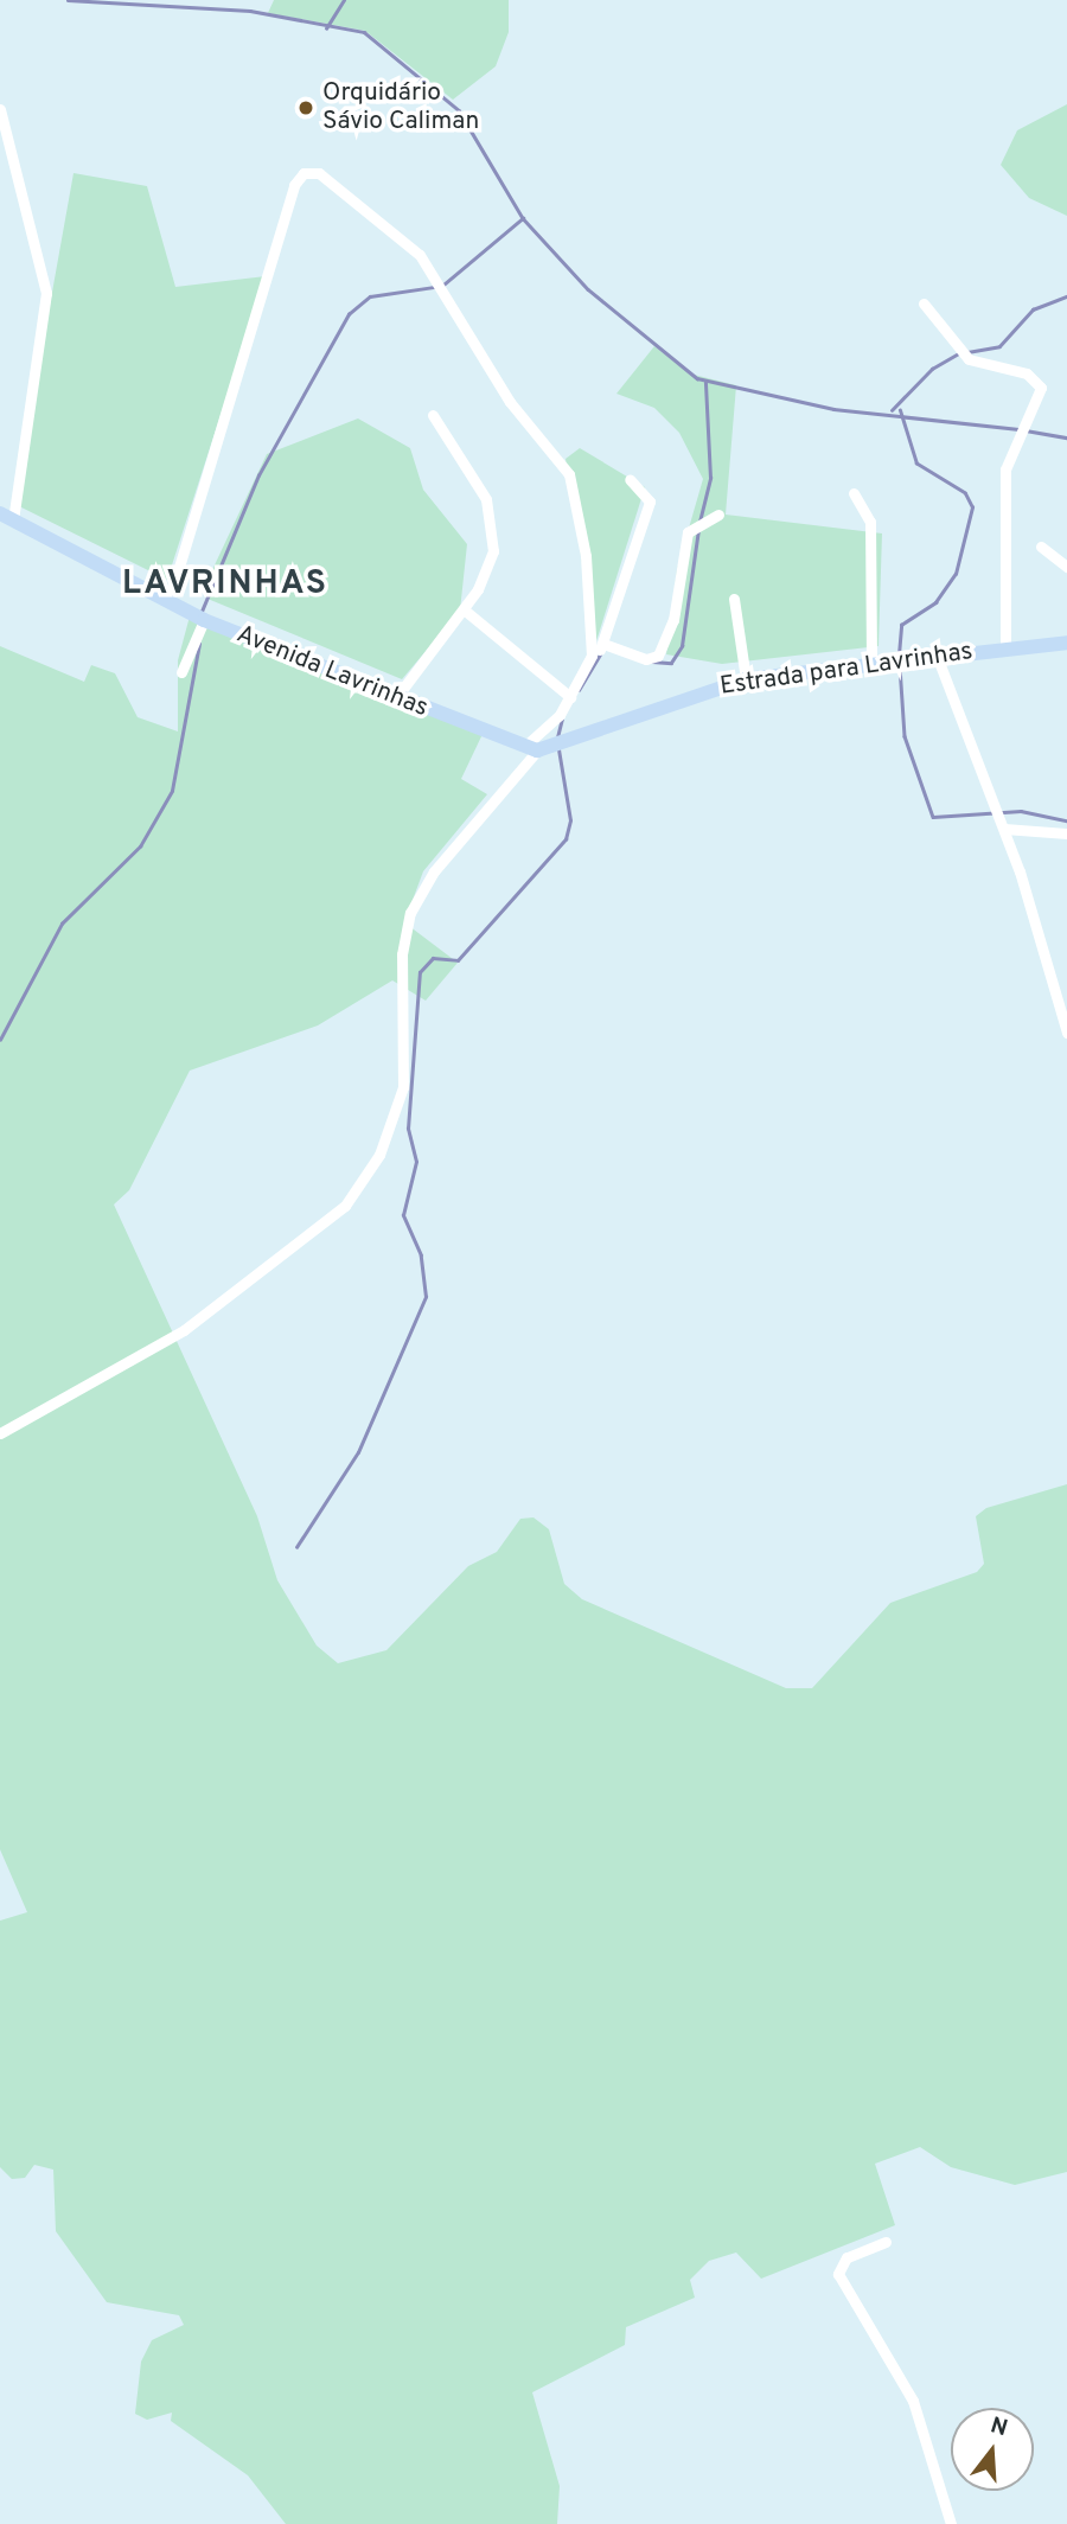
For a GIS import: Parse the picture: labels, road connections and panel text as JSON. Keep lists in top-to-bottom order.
{
  "streets": {
    "street": ["Estrada para Lavrinhas", "Avenida Lavrinhas"]
  },
  "crossings": [
    ["Estrada para Lavrinhas", "Avenida Lavrinhas"]
  ],
  "districts": ["LAVRINHAS"],
  "places": ["Orquidário Sávio Caliman"],
  "north": "top"
}
